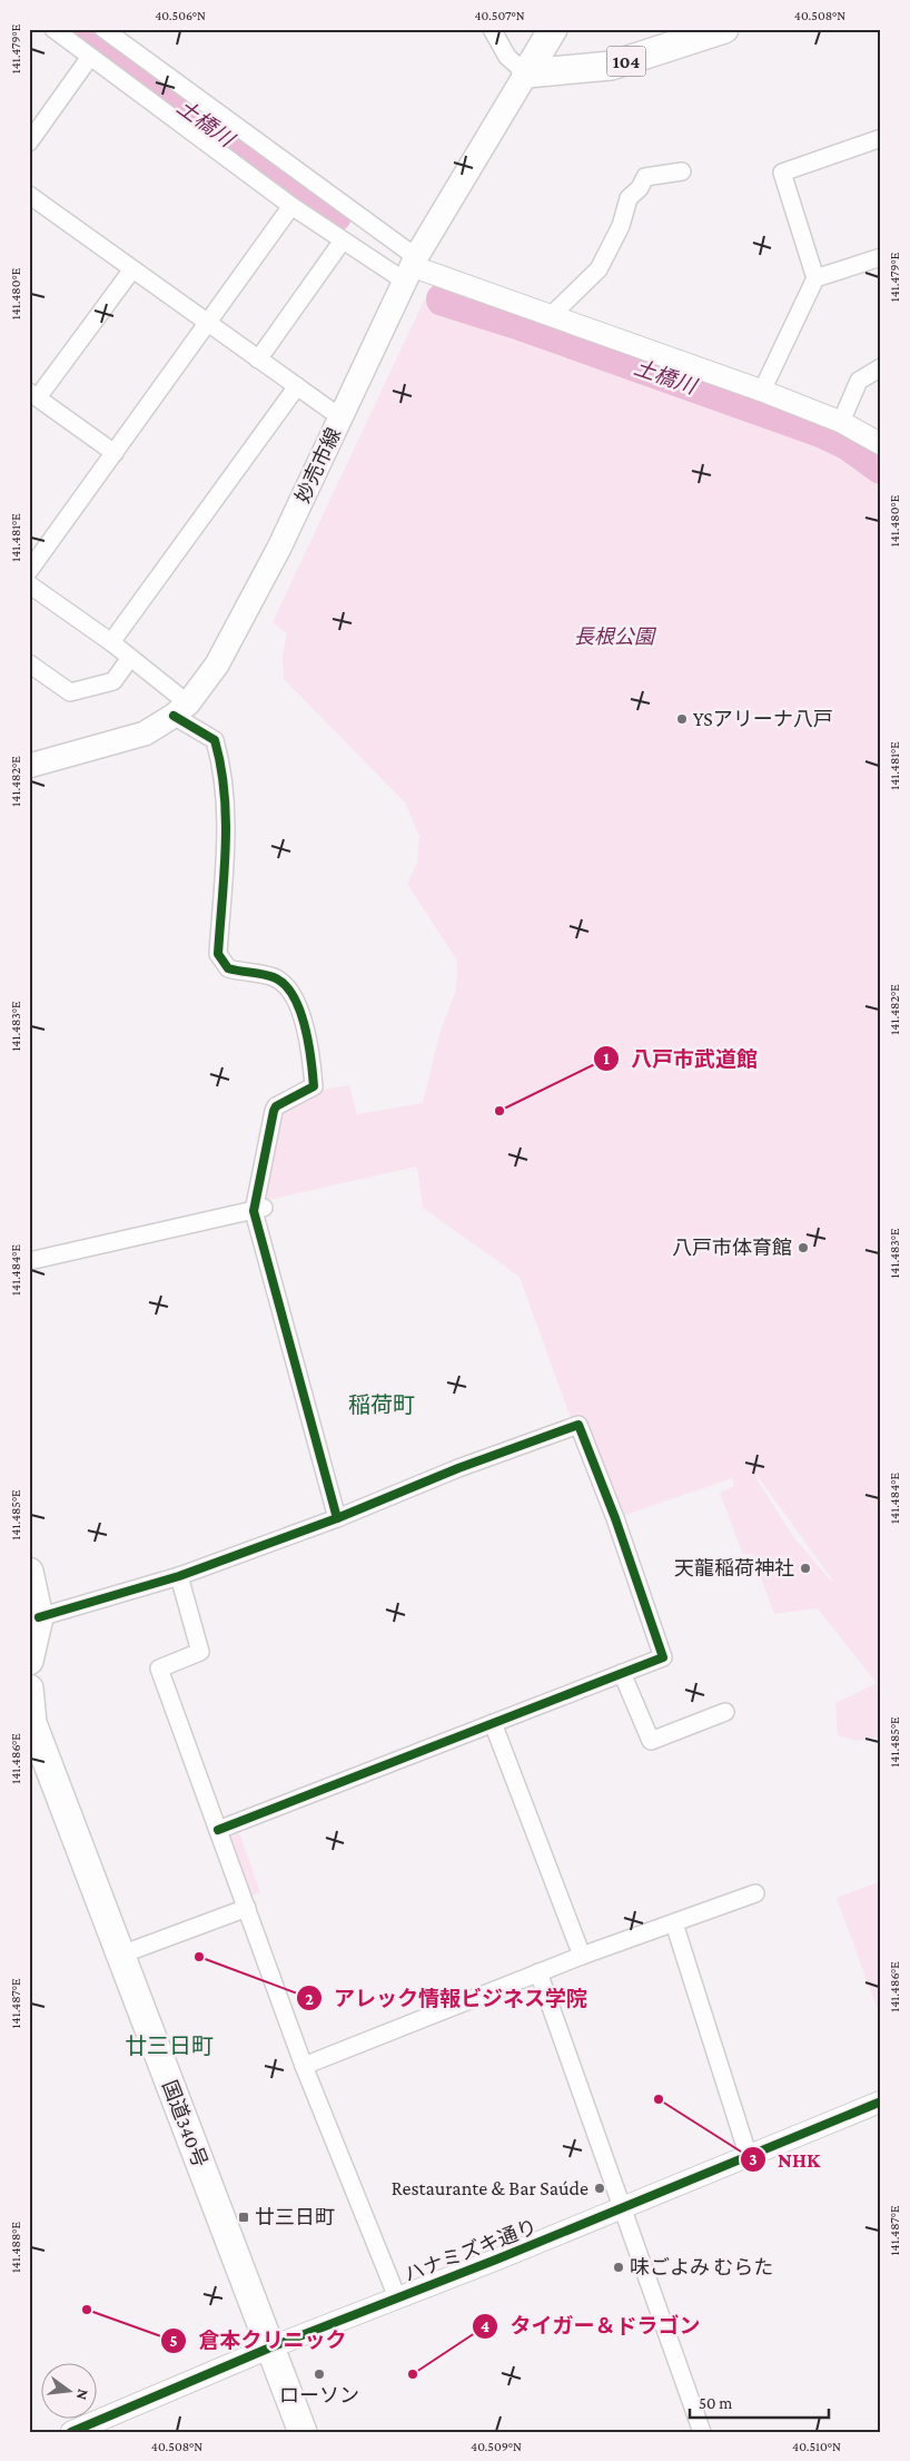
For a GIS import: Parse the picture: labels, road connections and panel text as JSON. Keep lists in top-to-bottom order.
{
  "streets": {
    "highway": ["104", "国道340号"],
    "main road": ["妙売市線"],
    "street": ["ハナミズキ通り"]
  },
  "crossings": [
    ["104", "妙売市線"],
    ["国道340号", "ハナミズキ通り"]
  ],
  "districts": ["稲荷町", "廿三日町"],
  "water": ["土橋川"],
  "parks": ["長根公園"],
  "places": {
    "other": [
      "YSアリーナ八戸",
      "八戸市武道館",
      "八戸市体育館",
      "天龍稲荷神社",
      "アレック情報ビジネス学院",
      "NHK",
      "Restaurante & Bar Saúde",
      "味ごよみ むらた",
      "倉本クリニック",
      "ローソン",
      "タイガー＆ドラゴン"
    ],
    "transit": ["廿三日町"]
  },
  "scale_bar": "50 m",
  "north": "right",
  "coordinates": [
    "40.506°N",
    "40.507°N",
    "40.508°N",
    "141.479°E",
    "141.480°E",
    "141.481°E",
    "141.482°E",
    "141.483°E",
    "141.484°E",
    "141.485°E",
    "141.486°E",
    "141.487°E",
    "141.488°E",
    "40.509°N",
    "40.510°N"
  ]
}
